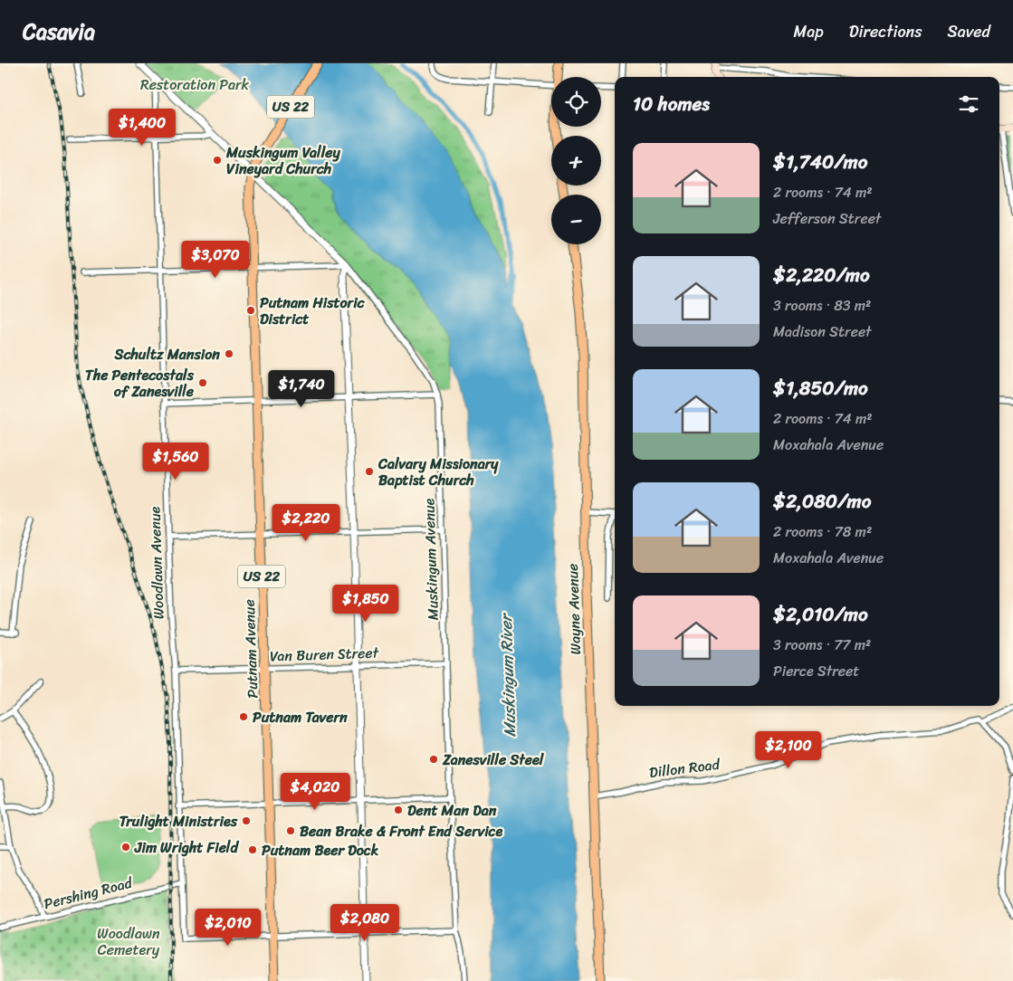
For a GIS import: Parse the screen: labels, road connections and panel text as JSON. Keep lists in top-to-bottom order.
{
  "streets": {
    "main road": ["US 22", "Wayne Avenue", "Putnam Avenue"],
    "street": [
      "Muskingum Avenue",
      "Woodlawn Avenue",
      "Van Buren Street",
      "Dillon Road",
      "Pershing Road"
    ]
  },
  "crossings": [
    ["Muskingum Avenue", "Woodlawn Avenue"],
    ["Muskingum Avenue", "Putnam Avenue"],
    ["Muskingum Avenue", "Van Buren Street"],
    ["Woodlawn Avenue", "Putnam Avenue"],
    ["Woodlawn Avenue", "Van Buren Street"],
    ["Woodlawn Avenue", "Pershing Road"],
    ["Wayne Avenue", "Dillon Road"],
    ["Putnam Avenue", "Van Buren Street"]
  ],
  "water": ["Muskingum River"],
  "parks": ["Restoration Park", "Woodlawn Cemetery"],
  "places": [
    "Muskingum Valley Vineyard Church",
    "Putnam Historic District",
    "Schultz Mansion",
    "The Pentecostals of Zanesville",
    "Calvary Missionary Baptist Church",
    "Putnam Tavern",
    "Zanesville Steel",
    "Dent Man Dan",
    "Trulight Ministries",
    "Bean Brake & Front End Service",
    "Jim Wright Field",
    "Putnam Beer Dock"
  ],
  "page": {
    "header": "Casavia",
    "nav": ["Map", "Directions", "Saved"],
    "map_buttons": ["+", "−"],
    "heading": "10 homes",
    "price": [
      "$1,400",
      "$3,070",
      "$1,740",
      "$1,560",
      "$2,220",
      "$1,850",
      "$2,100",
      "$4,020",
      "$2,080",
      "$2,010"
    ],
    "list": [
      {
        "name": "$1,740/mo",
        "note": "2 rooms · 74 m² · Jefferson Street"
      },
      {
        "name": "$2,220/mo",
        "note": "3 rooms · 83 m² · Madison Street"
      },
      {
        "name": "$1,850/mo",
        "note": "2 rooms · 74 m² · Moxahala Avenue"
      },
      {
        "name": "$2,080/mo",
        "note": "2 rooms · 78 m² · Moxahala Avenue"
      },
      {
        "name": "$2,010/mo",
        "note": "3 rooms · 77 m² · Pierce Street"
      }
    ]
  }
}
